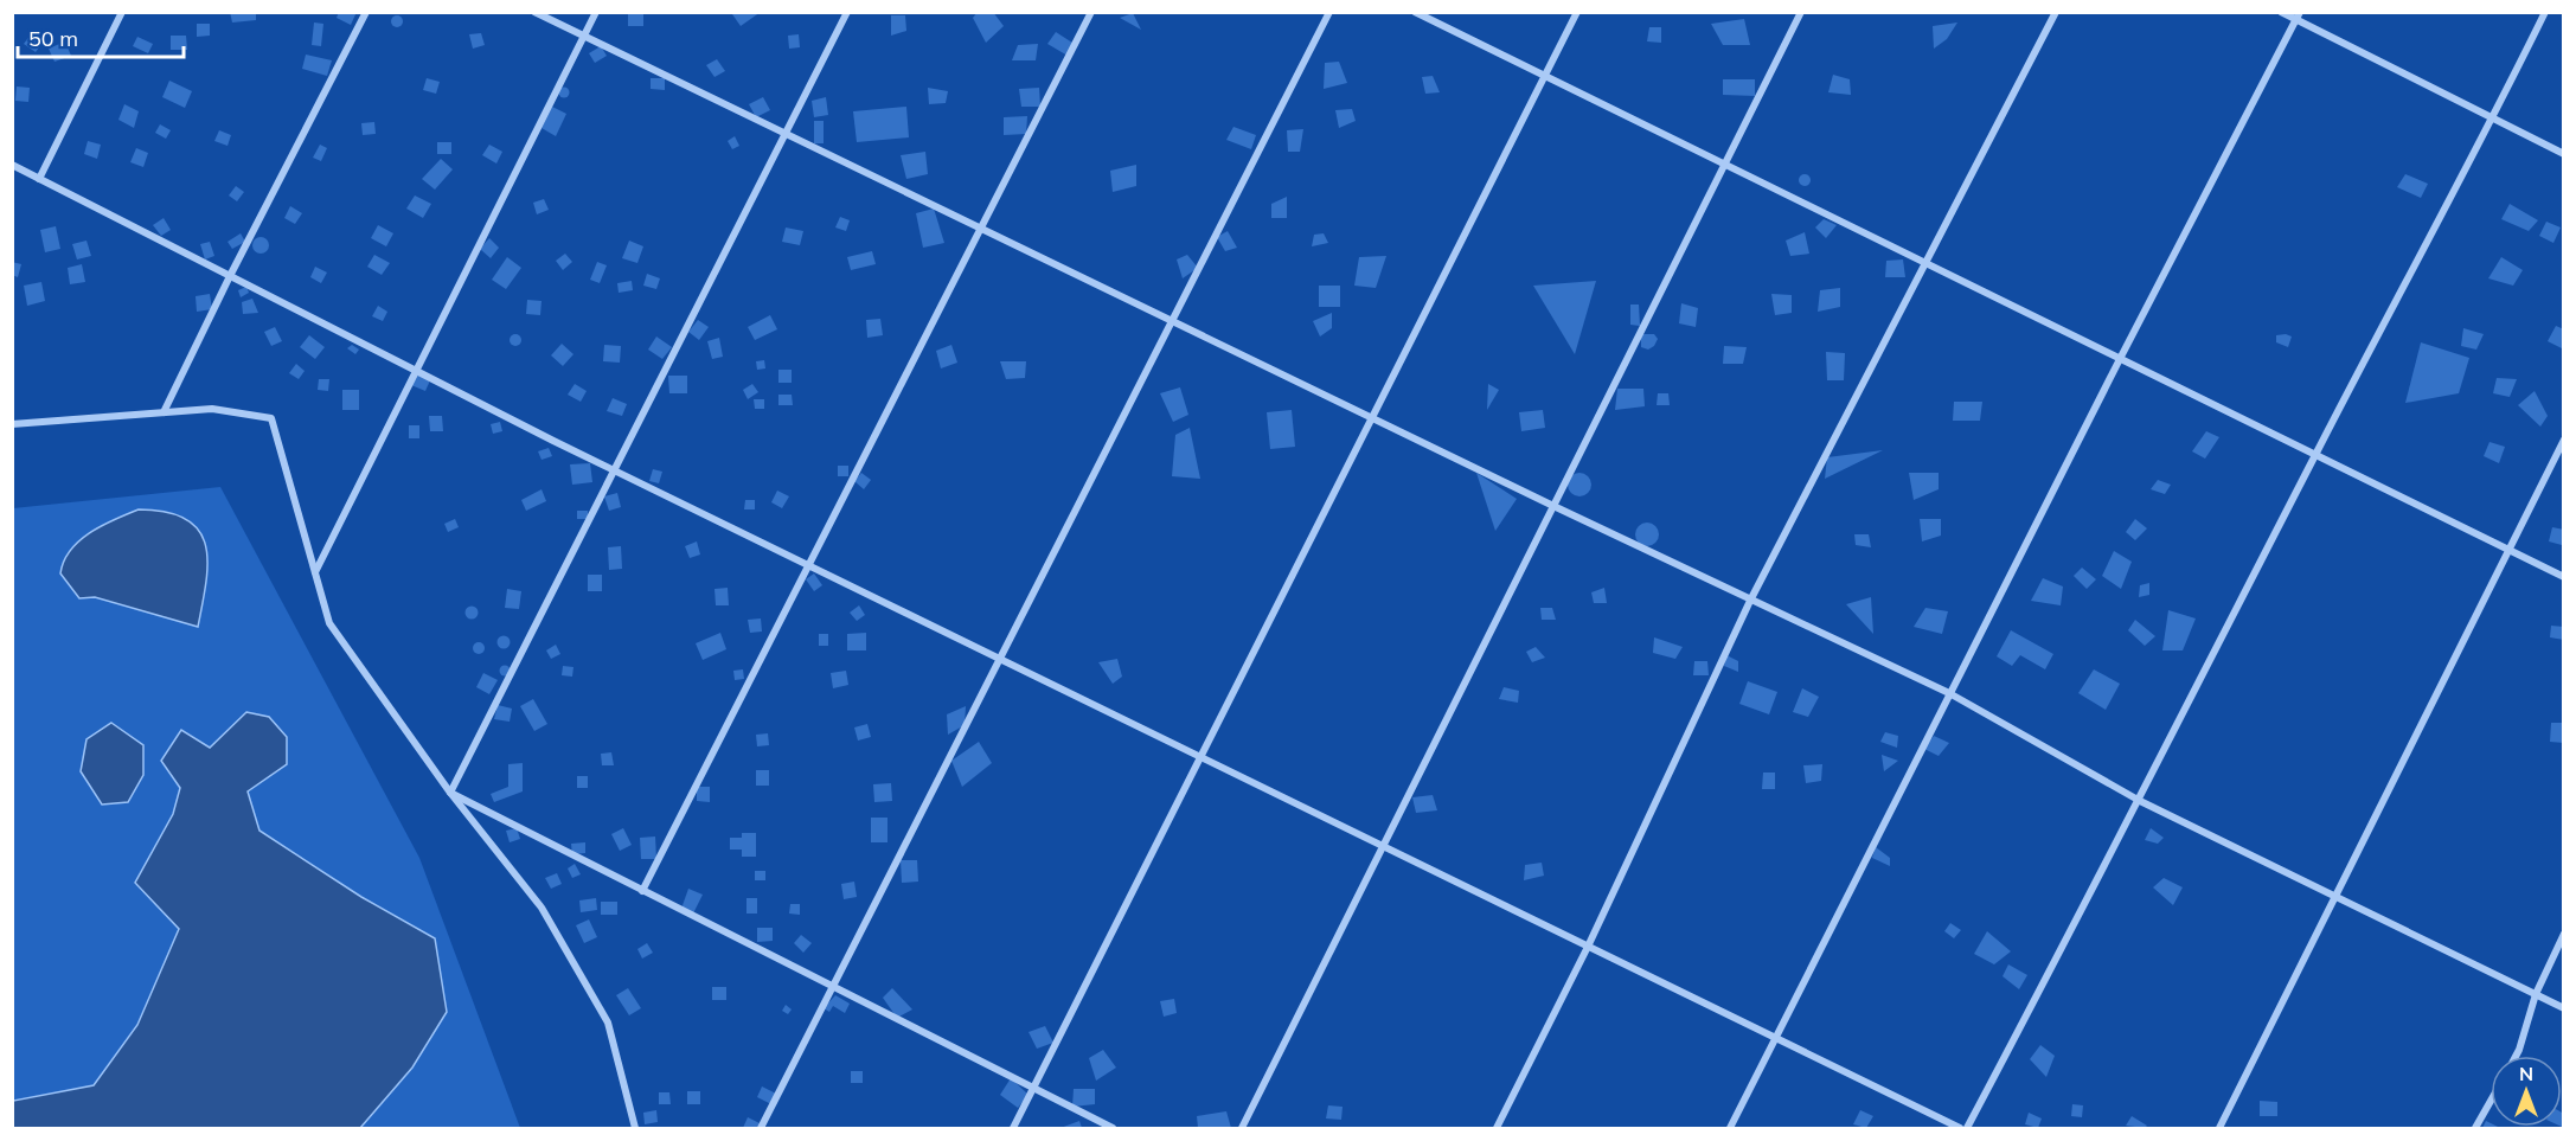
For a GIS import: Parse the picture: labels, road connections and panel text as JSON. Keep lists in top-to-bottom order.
{
  "scale_bar": "50 m",
  "north": "top"
}
